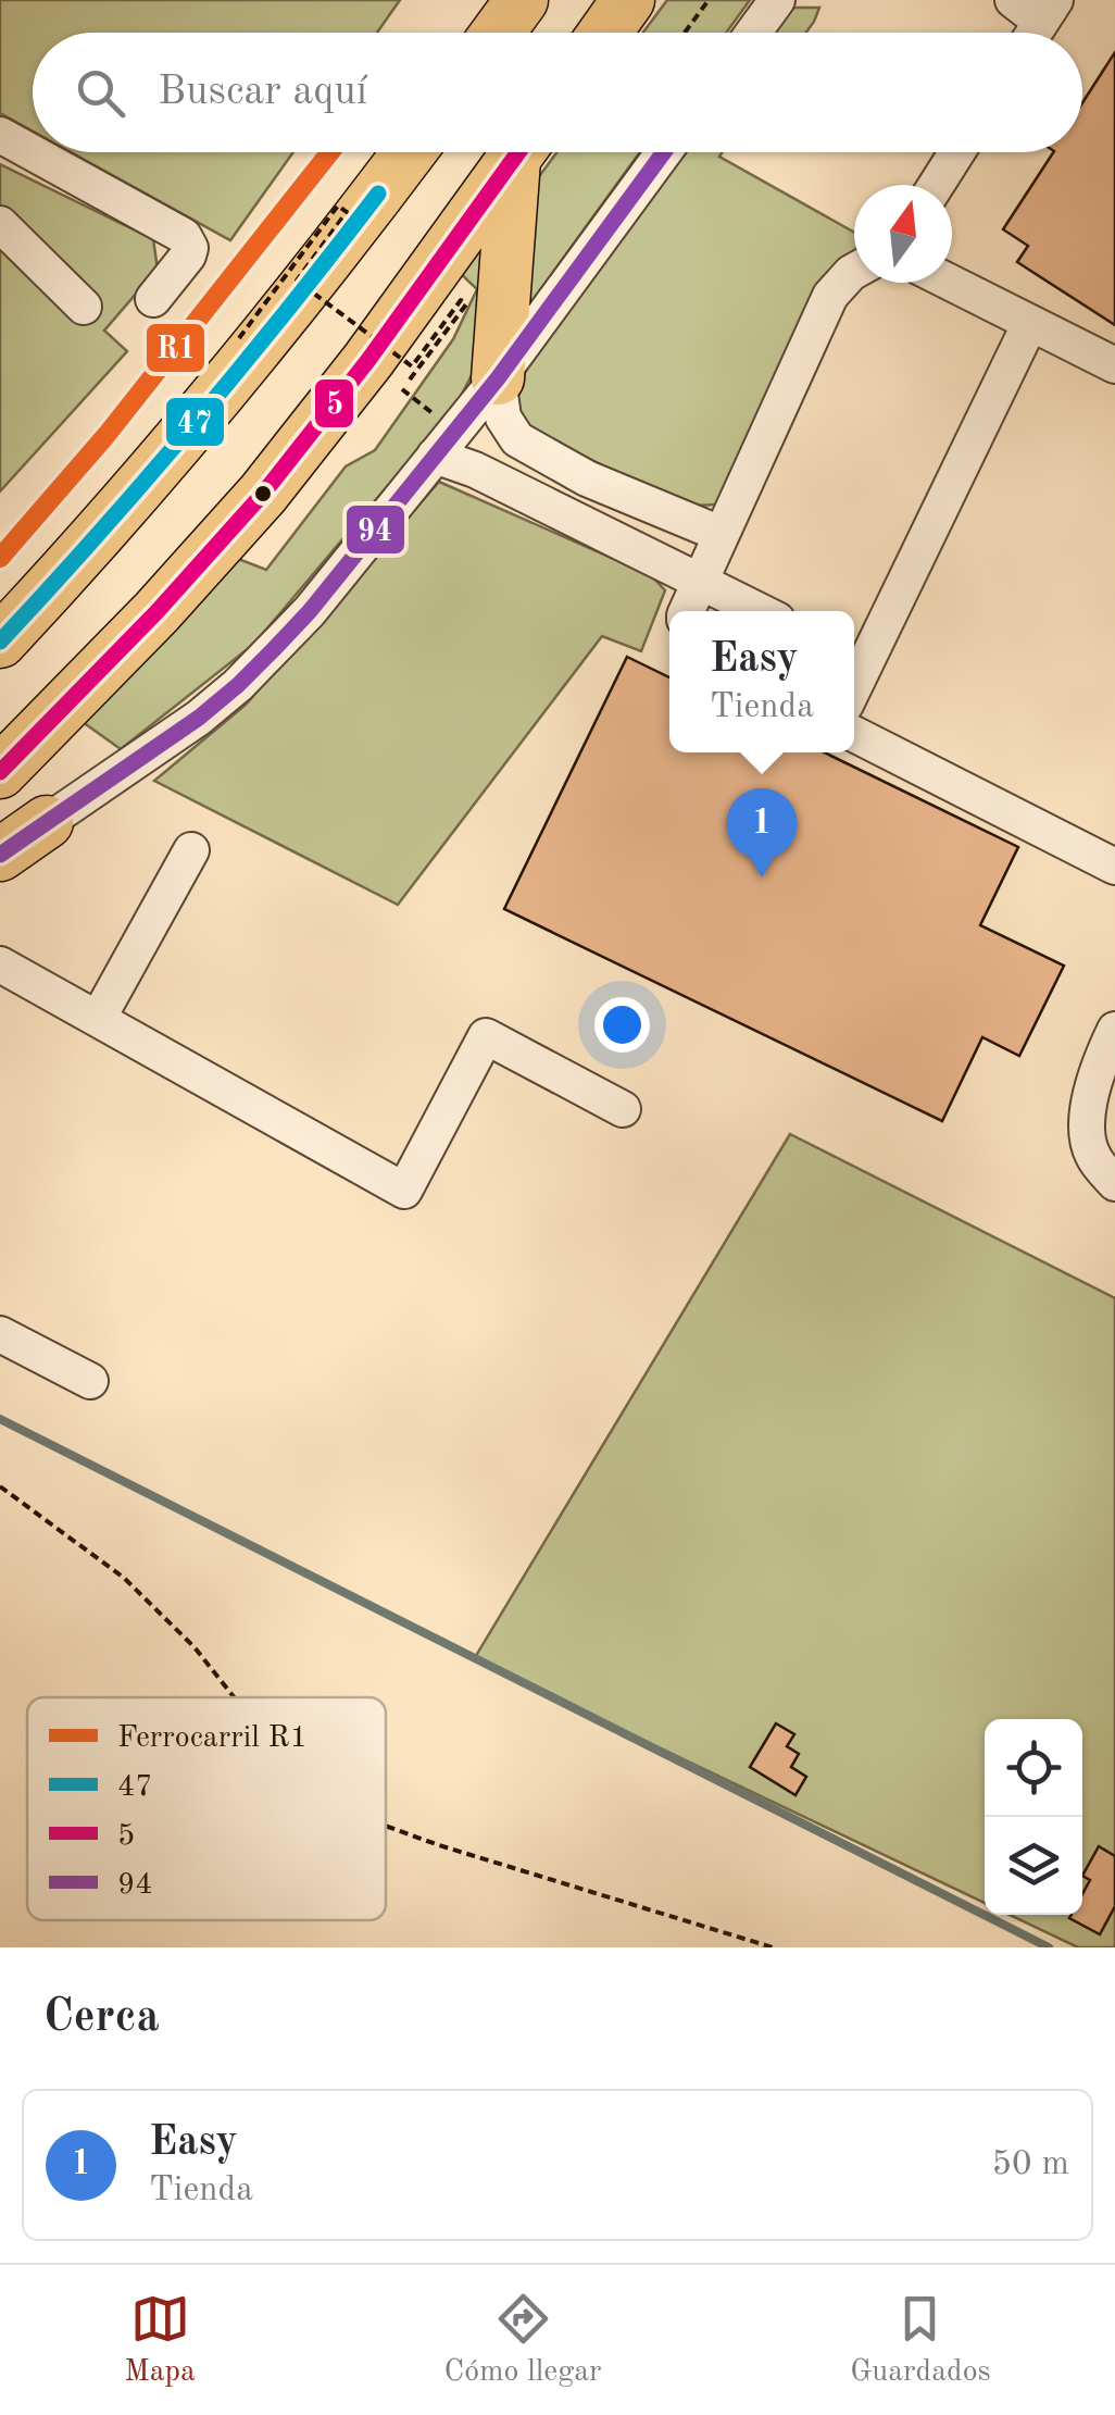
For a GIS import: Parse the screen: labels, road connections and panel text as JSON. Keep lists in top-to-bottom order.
{
  "lines": [
    "rail line R1",
    "transit line 5",
    "transit line 94",
    "transit line 47"
  ],
  "legend": [
    "Ferrocarril R1",
    "47",
    "5",
    "94"
  ],
  "north": "top",
  "page": {
    "search": "Buscar aquí",
    "popup": ["Easy", "Tienda"],
    "pins": "1",
    "heading": "Cerca",
    "list": [
      {
        "mark": "1",
        "name": "Easy",
        "note": "Tienda",
        "value": "50 m"
      }
    ],
    "nav": ["Mapa", "Cómo llegar", "Guardados"]
  }
}
